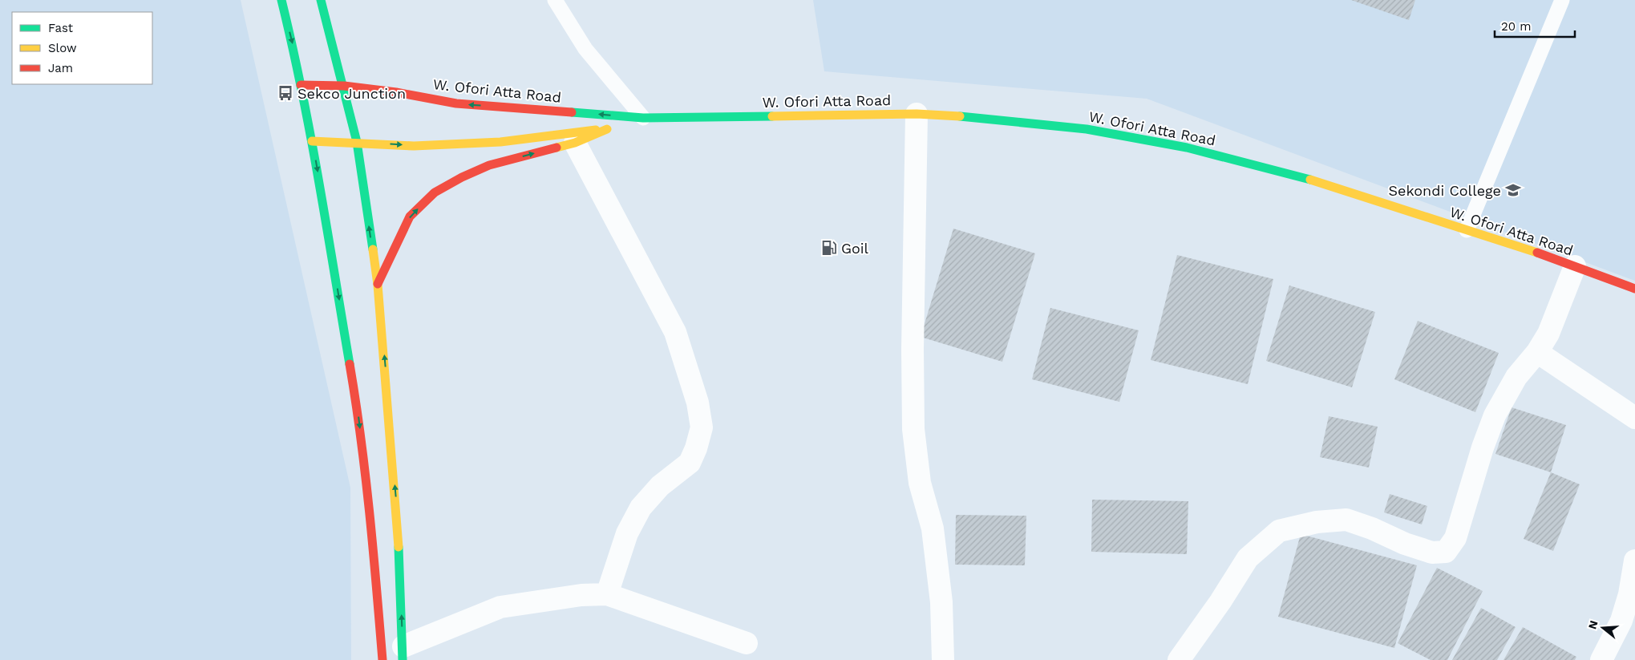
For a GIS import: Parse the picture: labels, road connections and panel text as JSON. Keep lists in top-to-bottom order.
{
  "streets": {
    "main road": ["W. Ofori Atta Road"]
  },
  "places": {
    "bus stop": ["Sekco Junction"],
    "school or university": ["Sekondi College"],
    "fuel station": ["Goil"]
  },
  "legend": ["Fast", "Slow", "Jam"],
  "scale_bar": "20 m",
  "north": "left"
}
